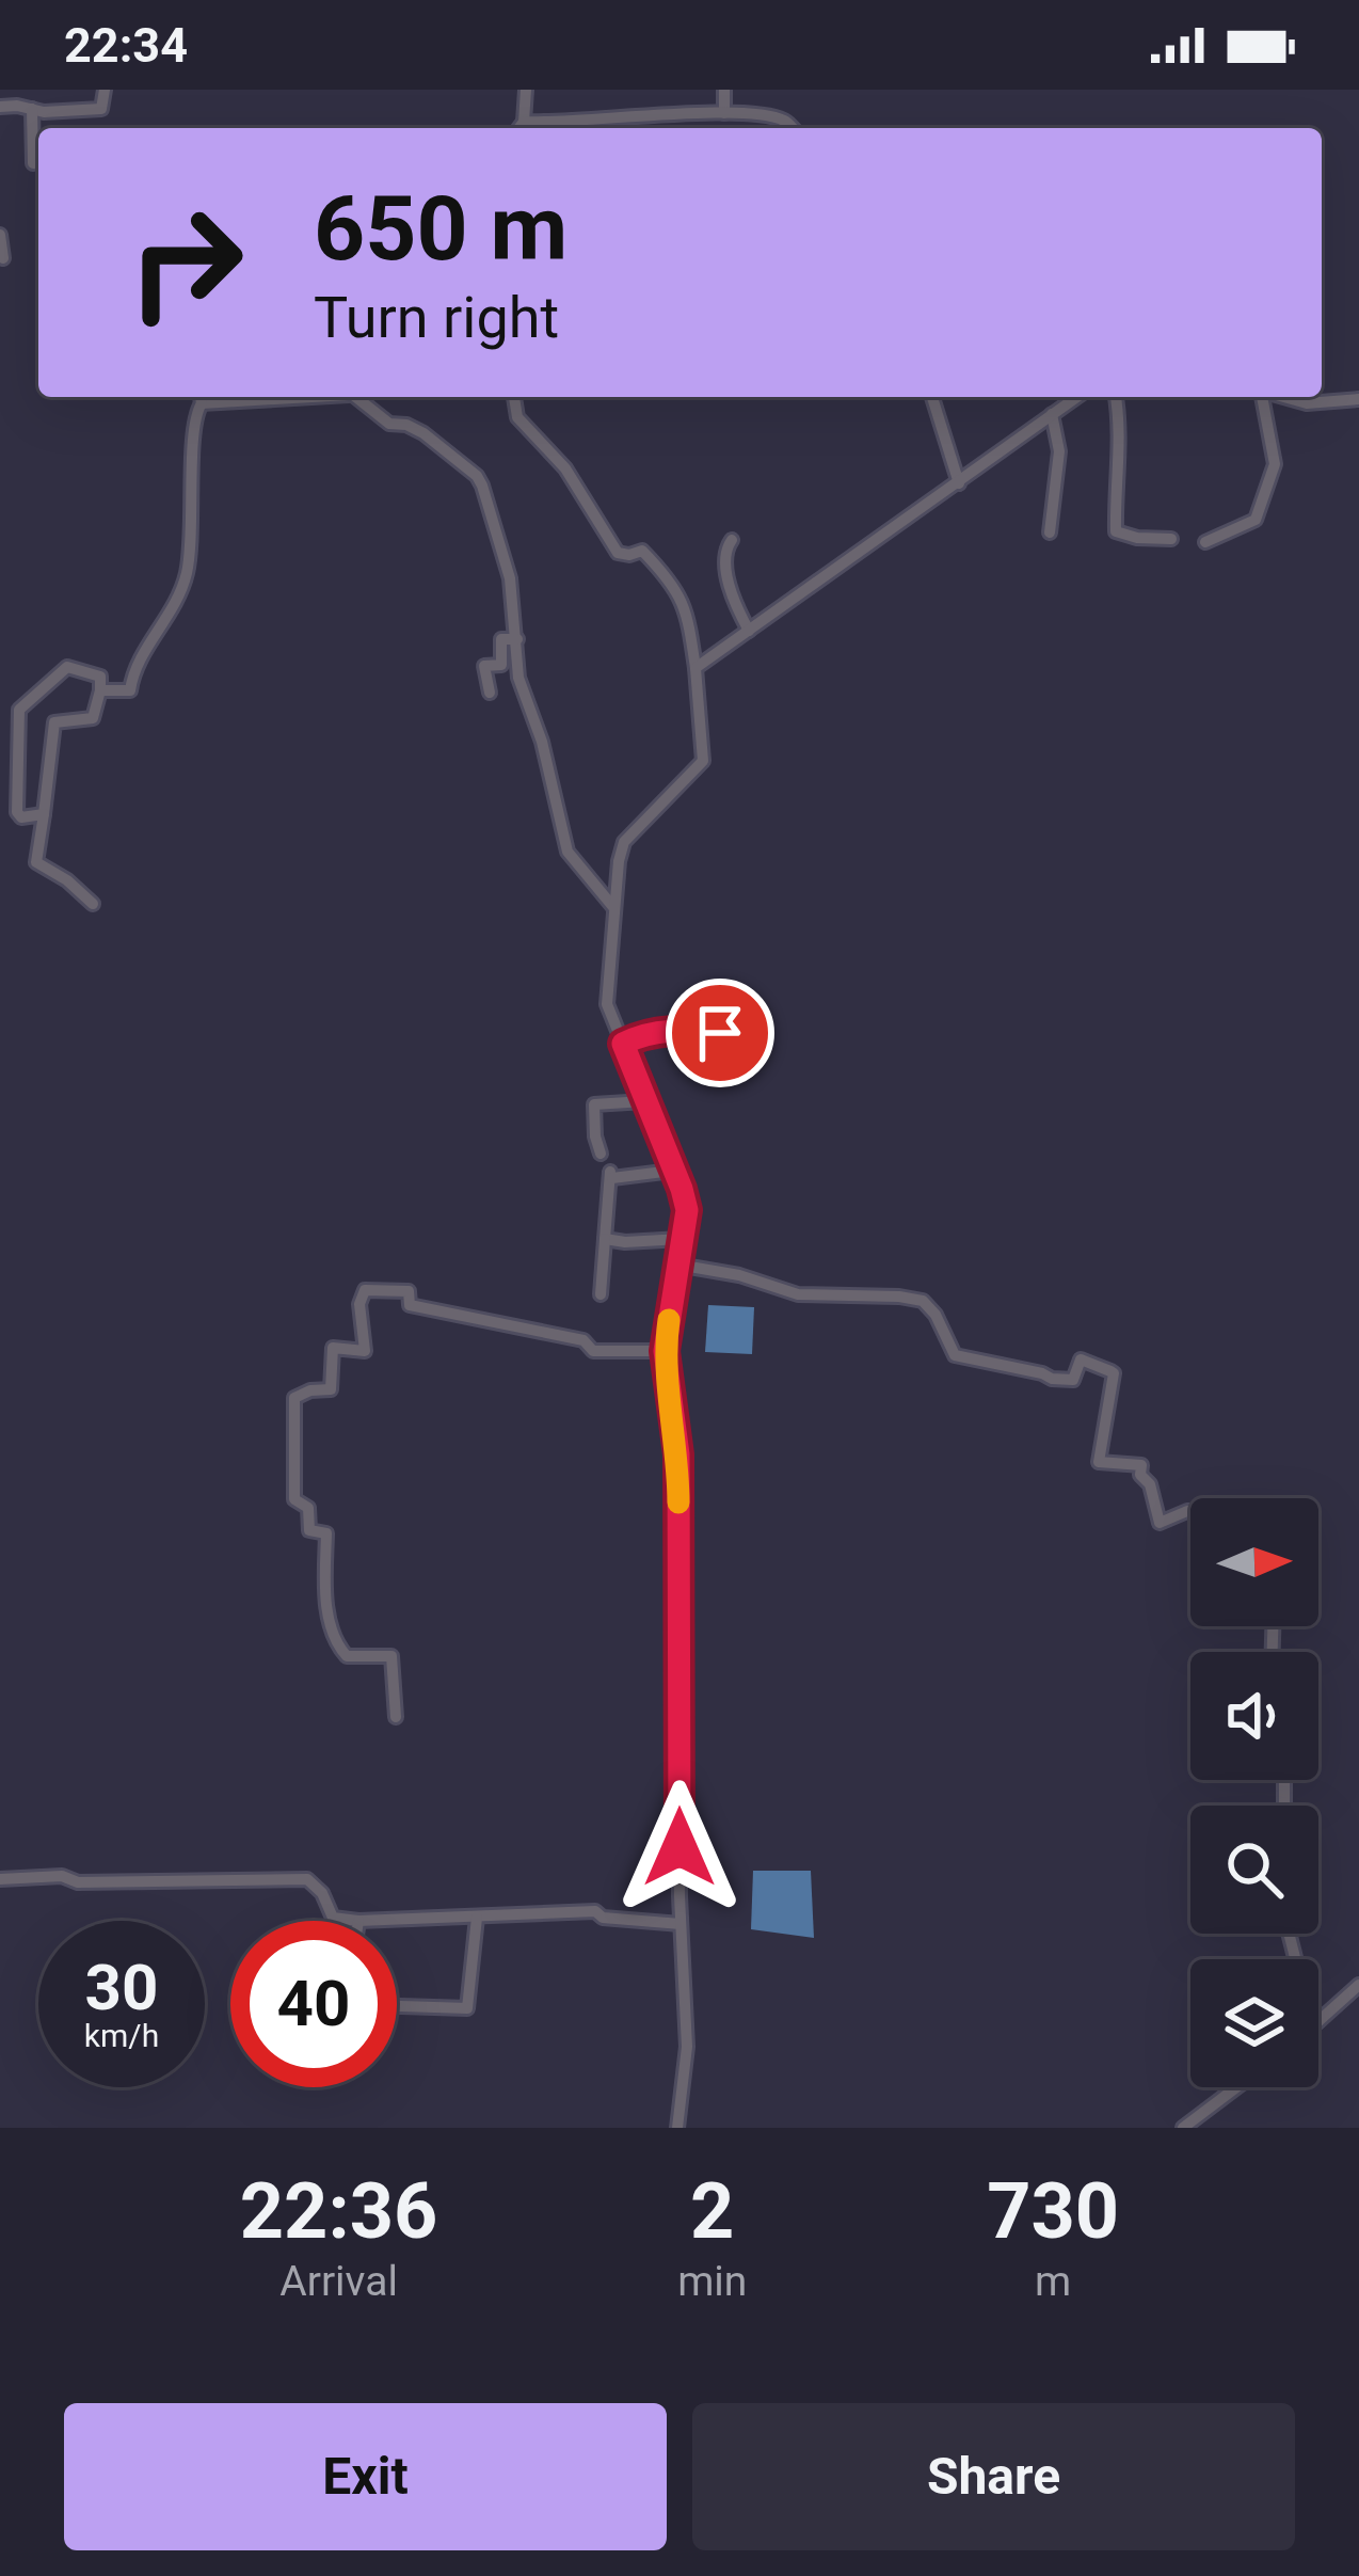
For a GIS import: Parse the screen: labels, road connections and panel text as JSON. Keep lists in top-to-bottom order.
{
  "north": "right",
  "page": {
    "status": "22:34",
    "turn": ["650 m", "Turn right"],
    "speed": "30 km/h",
    "limit": "40",
    "eta": [
      "22:36",
      "Arrival",
      "2",
      "min",
      "730",
      "m"
    ],
    "buttons": ["Exit", "Share"]
  }
}
